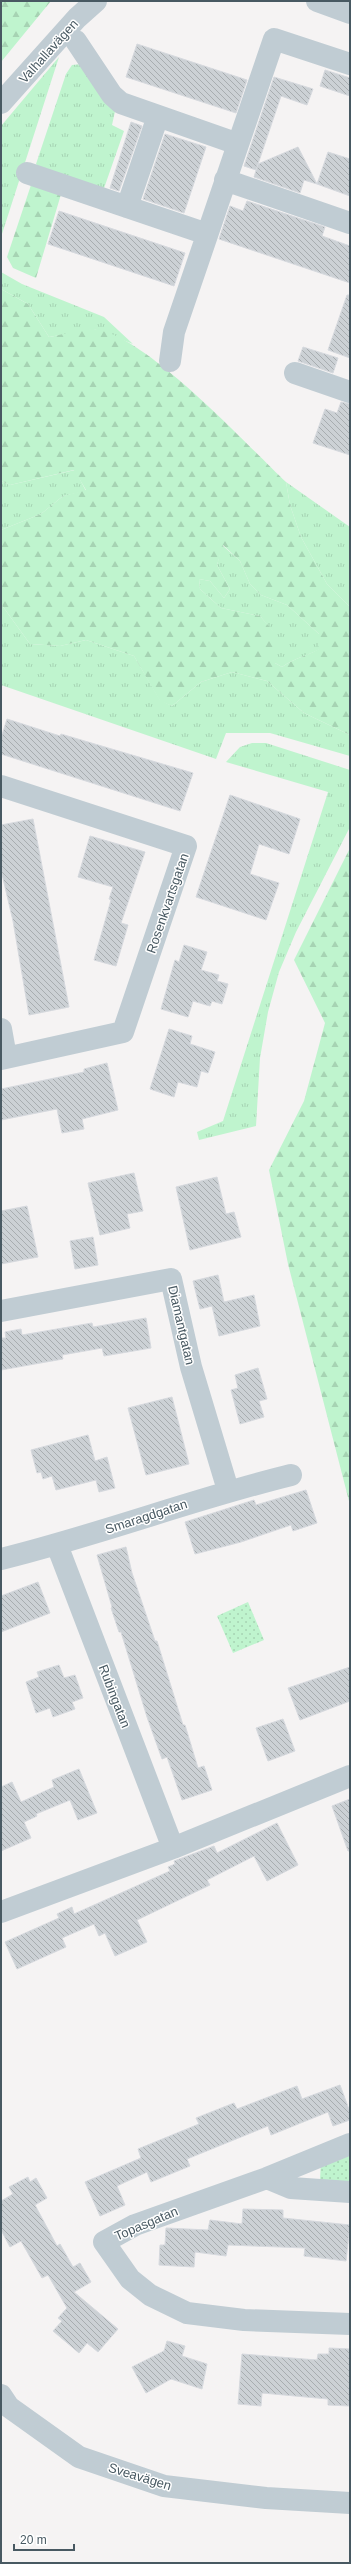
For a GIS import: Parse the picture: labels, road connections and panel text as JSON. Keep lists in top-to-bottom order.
{
  "streets": {
    "street": [
      "Valhallavägen",
      "Rosenkvartsgatan",
      "Diamantgatan",
      "Smaragdgatan",
      "Rubingatan",
      "Topasgatan",
      "Sveavägen"
    ]
  },
  "crossings": [
    ["Diamantgatan", "Smaragdgatan"],
    ["Smaragdgatan", "Rubingatan"]
  ],
  "scale_bar": "20 m"
}
